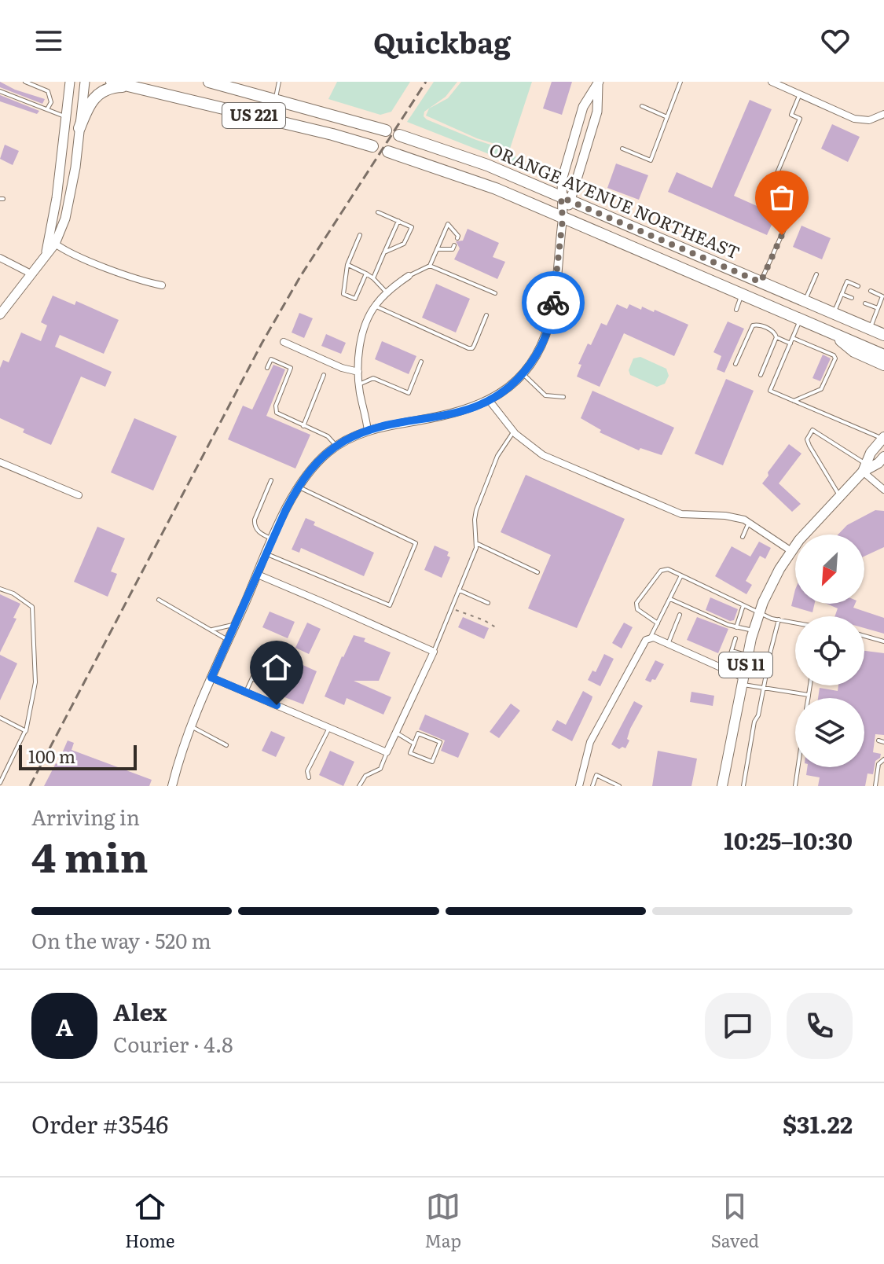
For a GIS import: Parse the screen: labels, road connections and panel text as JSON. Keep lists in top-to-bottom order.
{
  "streets": {
    "highway": ["US 221", "ORANGE AVENUE NORTHEAST"],
    "main road": ["US 11"]
  },
  "scale_bar": "100 m",
  "north": "bottom left",
  "page": {
    "header": "Quickbag",
    "scale": "100 m",
    "heading": ["4 min", "Arriving in", "10:25–10:30"],
    "panel": [
      "Alex",
      "Courier · 4.8",
      "Order #3546",
      "$31.22"
    ],
    "bar": "On the way · 520 m",
    "round": "A",
    "tabs": ["Home", "Map", "Saved"]
  }
}
